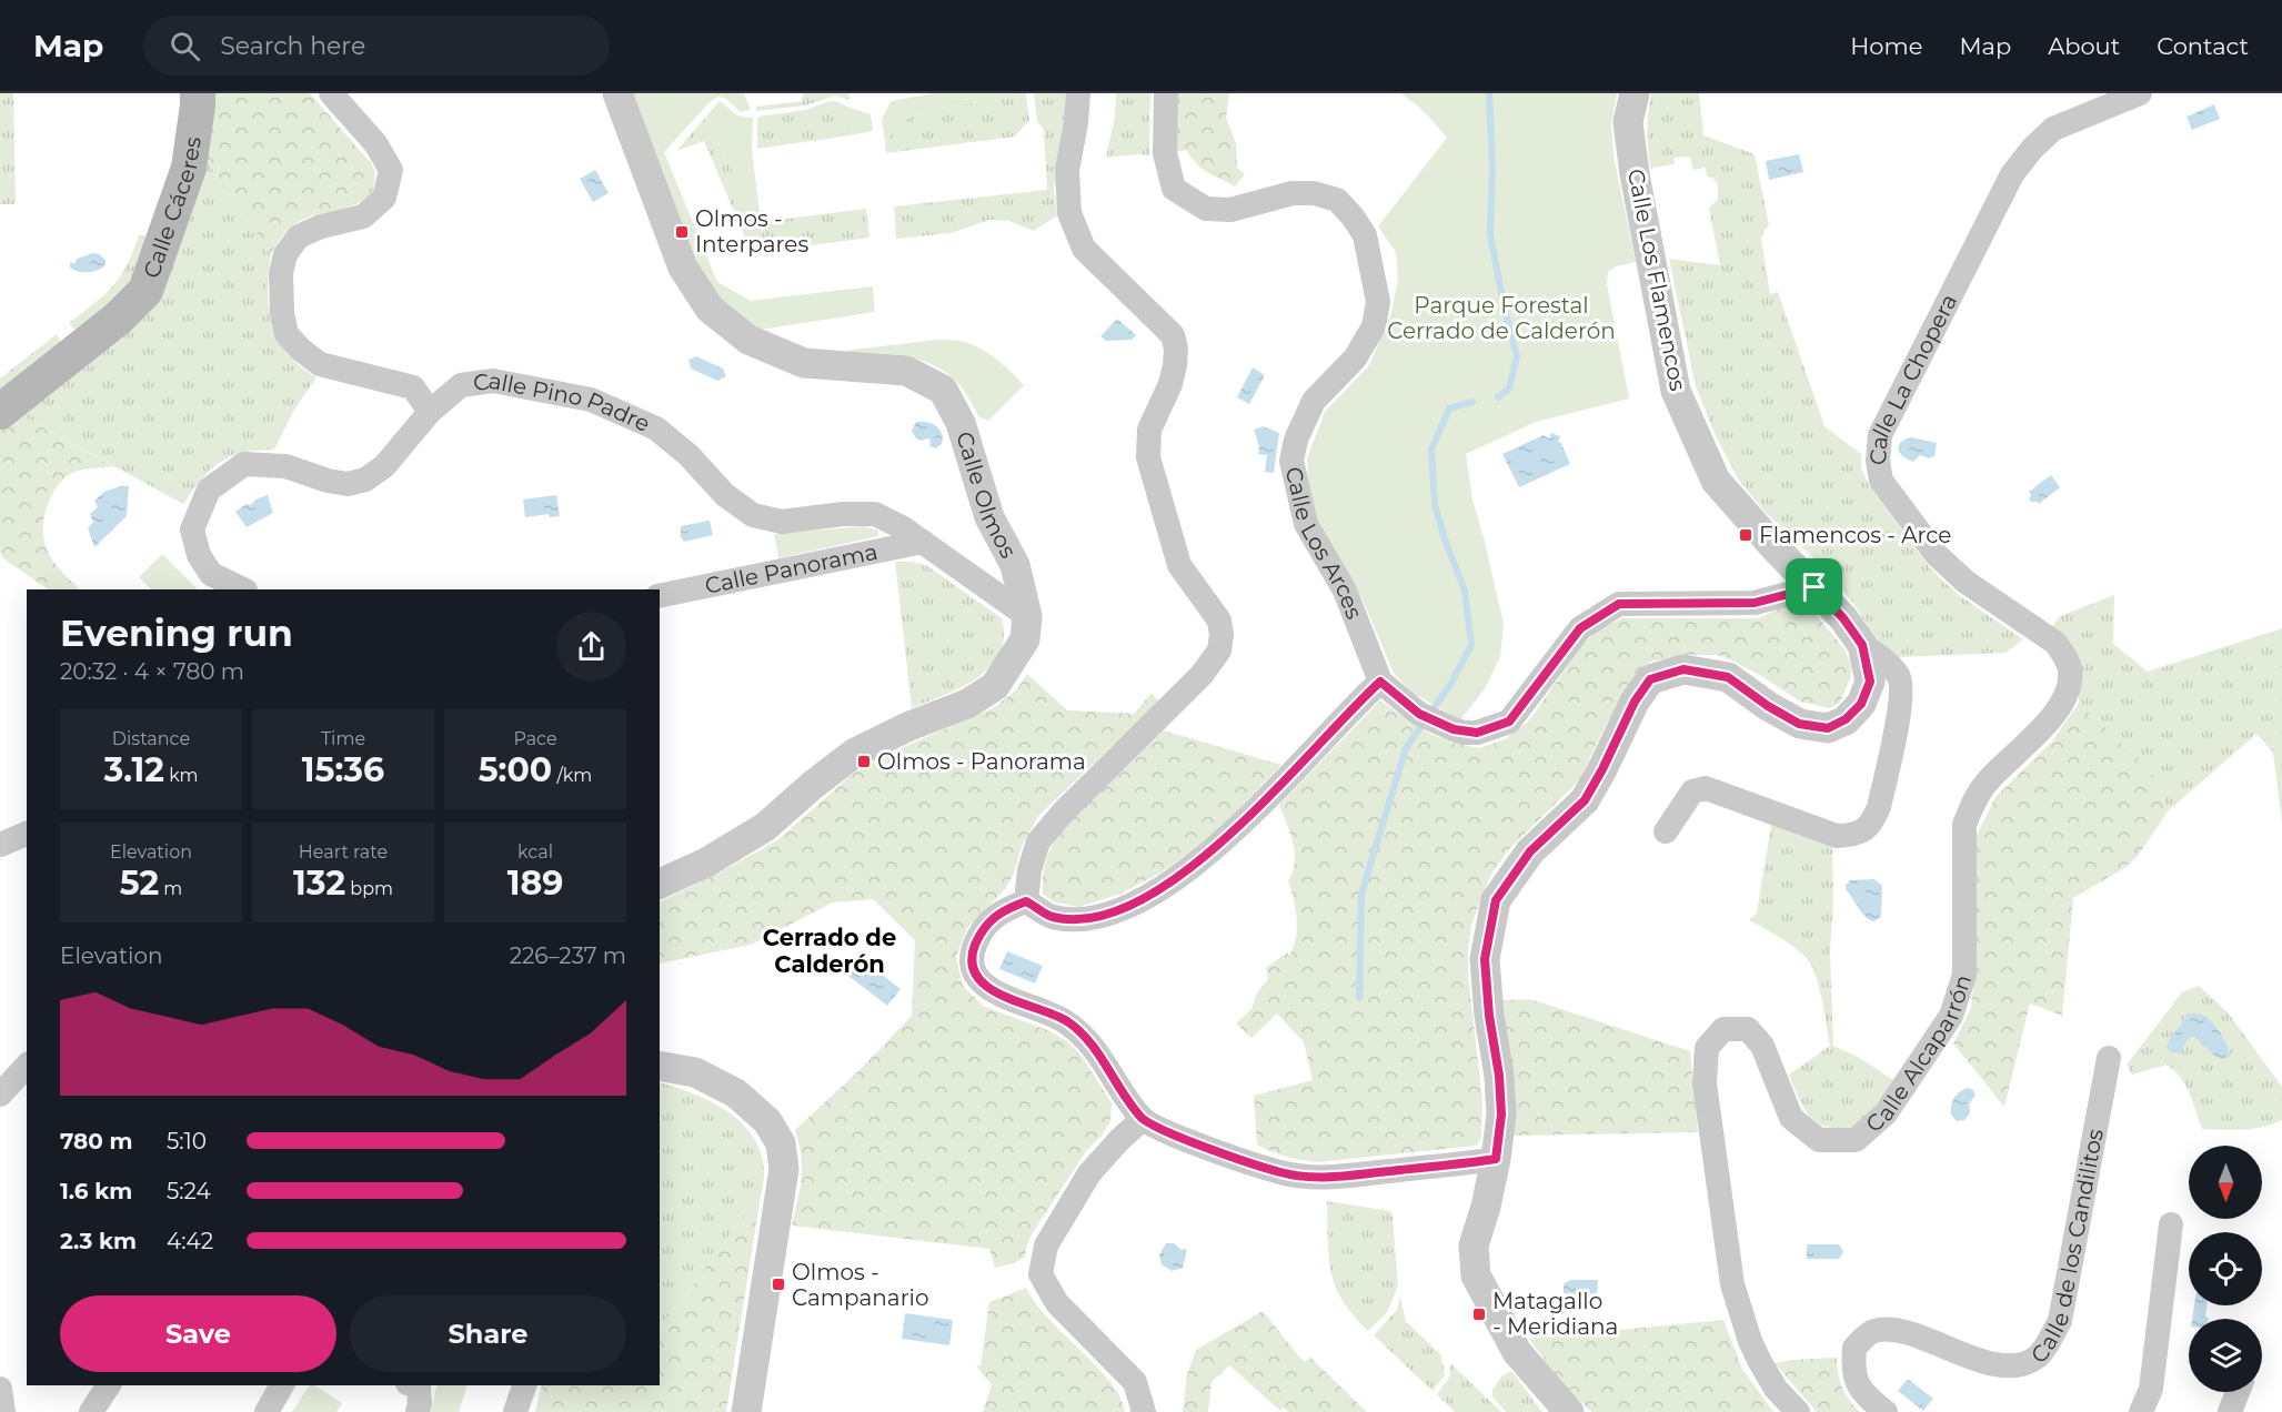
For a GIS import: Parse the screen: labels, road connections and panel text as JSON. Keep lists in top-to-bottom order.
{
  "streets": {
    "main road": ["Calle Cáceres"],
    "street": [
      "Calle Los Flamencos",
      "Calle La Chopera",
      "Calle Pino Padre",
      "Calle Olmos",
      "Calle Los Arces",
      "Calle Panorama",
      "Calle Alcaparrón",
      "Calle de los Candilitos"
    ]
  },
  "crossings": [
    ["Calle La Chopera", "Calle Alcaparrón"],
    ["Calle Pino Padre", "Calle Olmos"],
    ["Calle Pino Padre", "Calle Panorama"]
  ],
  "districts": ["Cerrado de Calderón"],
  "parks": ["Parque Forestal Cerrado de Calderón"],
  "places": {
    "transit": [
      "Olmos - Interpares",
      "Flamencos - Arce",
      "Olmos - Panorama",
      "Olmos - Campanario",
      "Matagallo - Meridiana"
    ]
  },
  "north": "bottom",
  "page": {
    "header": "Map",
    "search": "Search here",
    "nav": [
      "Home",
      "Map",
      "About",
      "Contact"
    ],
    "heading": ["Evening run", "20:32 · 4 × 780 m"],
    "stats": [
      ["Distance", "3.12 km"],
      ["Time", "15:36"],
      ["Pace", "5:00 /km"],
      ["Elevation", "52 m"],
      ["Heart rate", "132 bpm"],
      ["kcal", "189"]
    ],
    "chart": ["Elevation", "226–237 m"],
    "list": [
      {
        "name": "780 m",
        "note": "5:10"
      },
      {
        "name": "1.6 km",
        "note": "5:24"
      },
      {
        "name": "2.3 km",
        "note": "4:42"
      }
    ],
    "buttons": ["Save", "Share"]
  }
}
